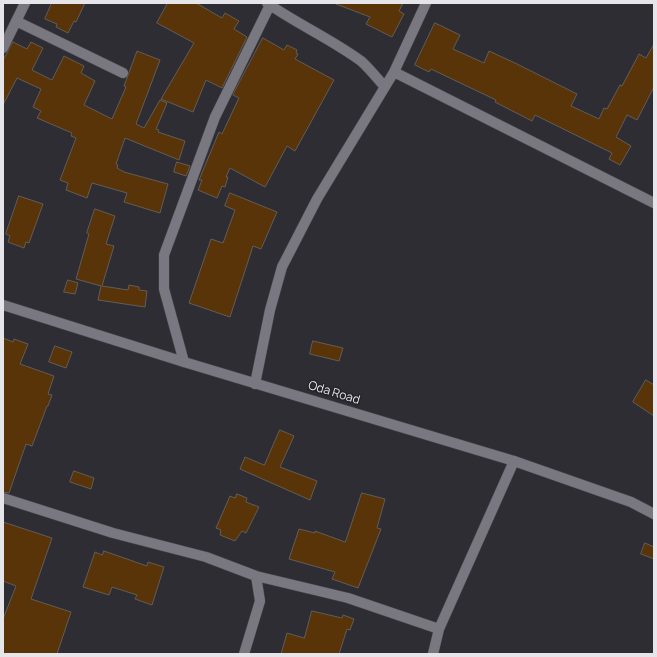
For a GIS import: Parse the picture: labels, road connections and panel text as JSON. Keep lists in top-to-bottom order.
{
  "streets": {
    "street": ["Oda Road"]
  }
}
